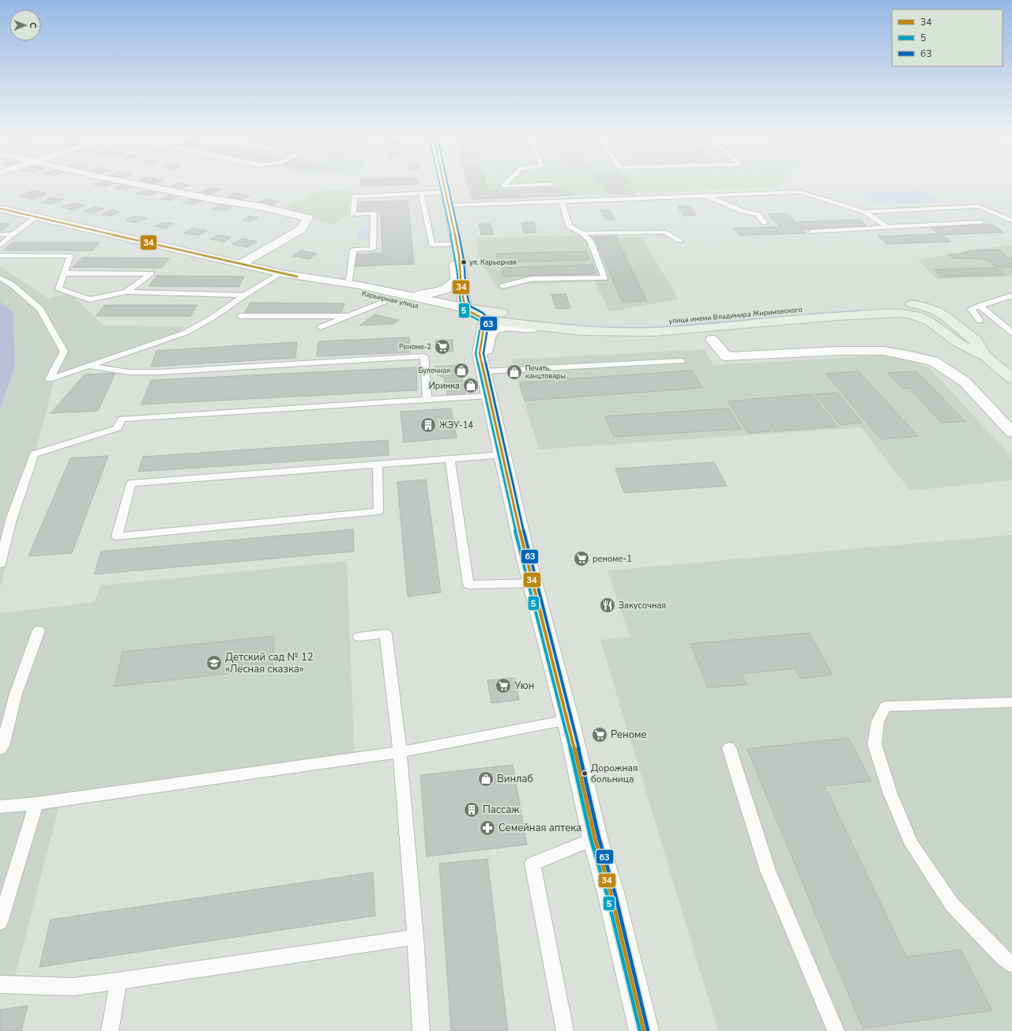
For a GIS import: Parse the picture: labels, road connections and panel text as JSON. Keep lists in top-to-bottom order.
{
  "streets": {
    "main road": ["улица имени Владимира Жириновского"],
    "street": ["Карьерная улица"]
  },
  "crossings": [
    ["Карьерная улица", "улица имени Владимира Жириновского"]
  ],
  "places": {
    "other": ["ул. Карьерная", "Дорожная больница"],
    "supermarket": [
      "Реноме-2",
      "реноме-1",
      "Уюн",
      "Реноме"
    ],
    "shop": [
      "Булочная",
      "Печать, канцтовары",
      "Иринка",
      "Винлаб"
    ],
    "building": ["ЖЭУ-14", "Пассаж"],
    "restaurant": ["Закусочная"],
    "school or university": ["Детский сад № 12 «Лесная сказка»"],
    "pharmacy": ["Семейная аптека"]
  },
  "lines": ["transit line 34", "transit line 5", "transit line 63"],
  "legend": ["34", "5", "63"],
  "north": "right"
}
